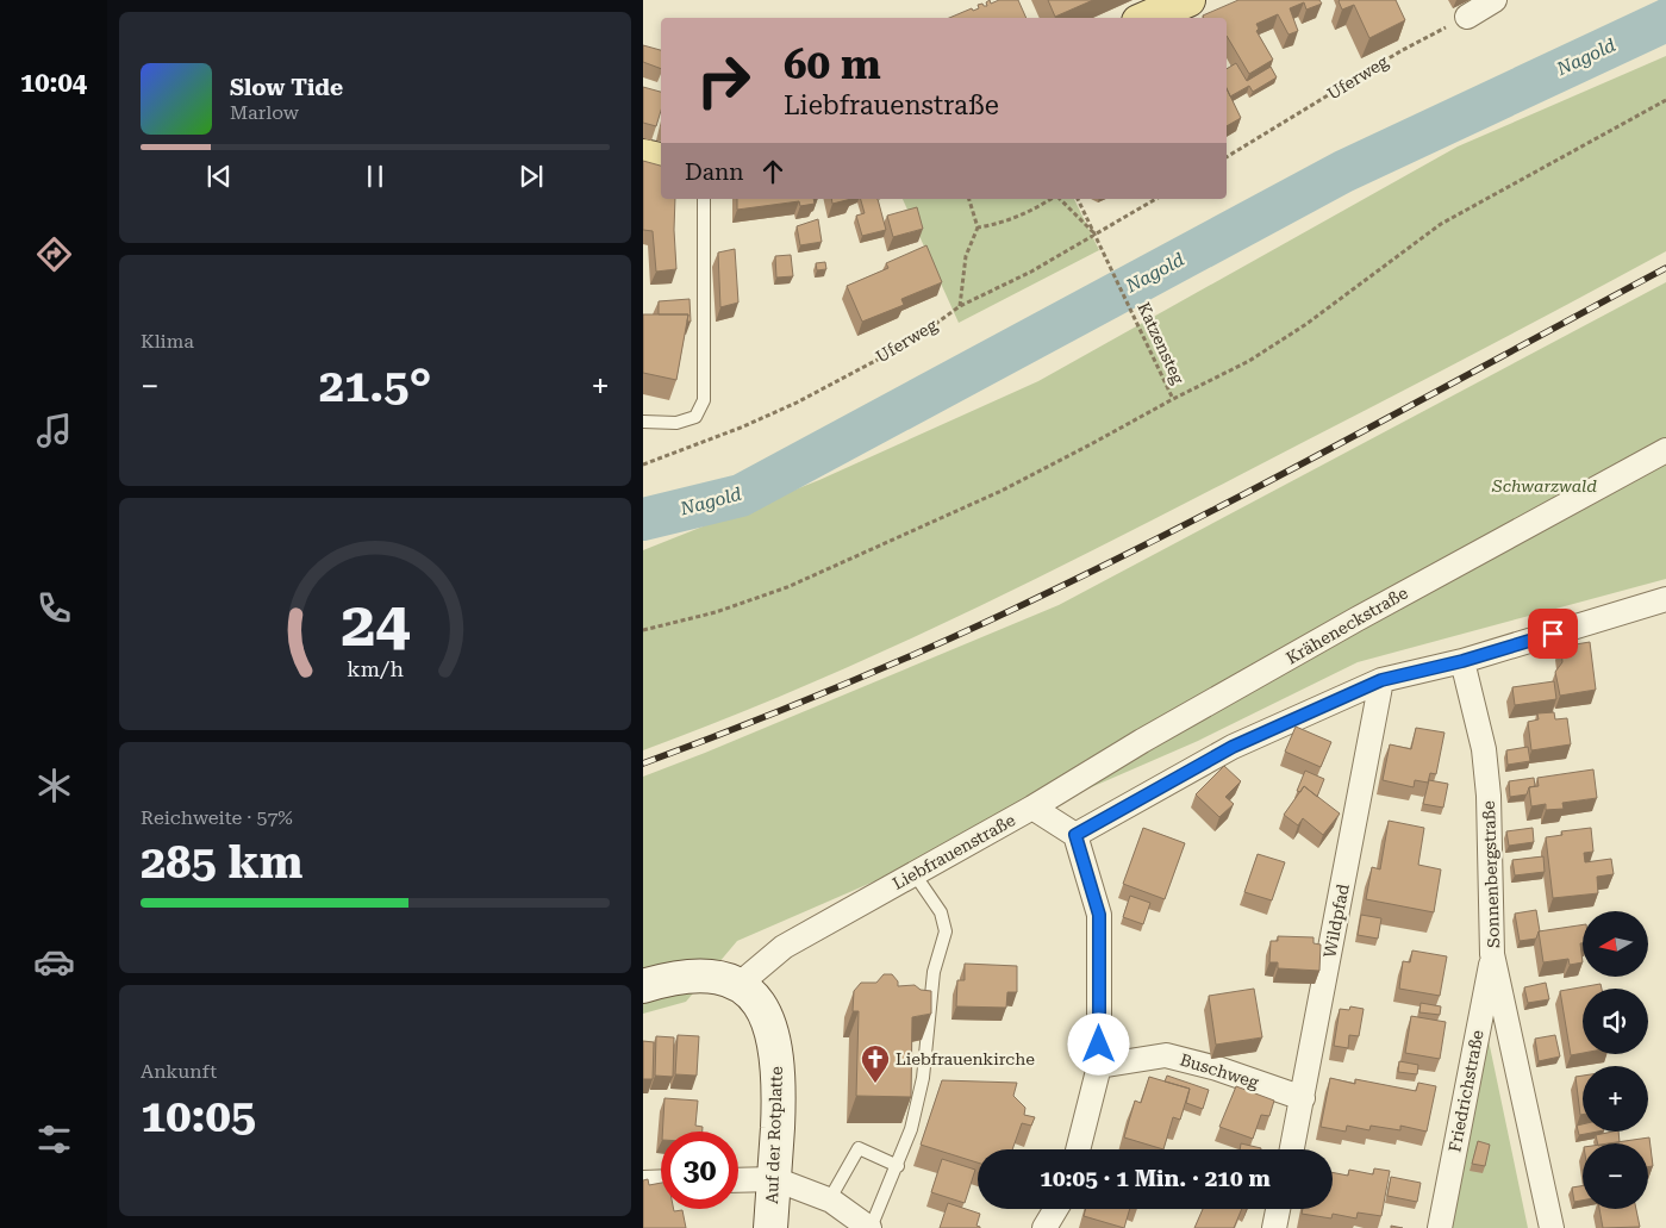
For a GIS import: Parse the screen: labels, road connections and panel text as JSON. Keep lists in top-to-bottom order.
{
  "streets": {
    "street": [
      "Kräheneckstraße",
      "Liebfrauenstraße",
      "Sonnenbergstraße",
      "Wildpfad",
      "Buschweg",
      "Friedrichstraße",
      "Auf der Rotplatte"
    ],
    "path": ["Uferweg", "Katzensteg"]
  },
  "crossings": [
    ["Uferweg", "Katzensteg"],
    ["Kräheneckstraße", "Liebfrauenstraße"],
    ["Liebfrauenstraße", "Auf der Rotplatte"],
    ["Sonnenbergstraße", "Friedrichstraße"],
    ["Wildpfad", "Buschweg"]
  ],
  "water": ["Nagold"],
  "parks": ["Schwarzwald"],
  "places": {
    "church": ["Liebfrauenkirche"]
  },
  "north": "left",
  "page": {
    "tabs": "10:04",
    "turn": ["60 m", "Liebfrauenstraße"],
    "song": ["Slow Tide", "Marlow"],
    "then": "Dann",
    "tile": [
      "Klima",
      ["Reichweite · 57%", "285 km"],
      ["Ankunft", "10:05"]
    ],
    "heat": ["−", "21.5°", "+"],
    "map_buttons": ["+", "−"],
    "limit": "30",
    "trip": "10:05 · 1 Min. · 210 m",
    "gauge": ["24", "km/h"]
  }
}
